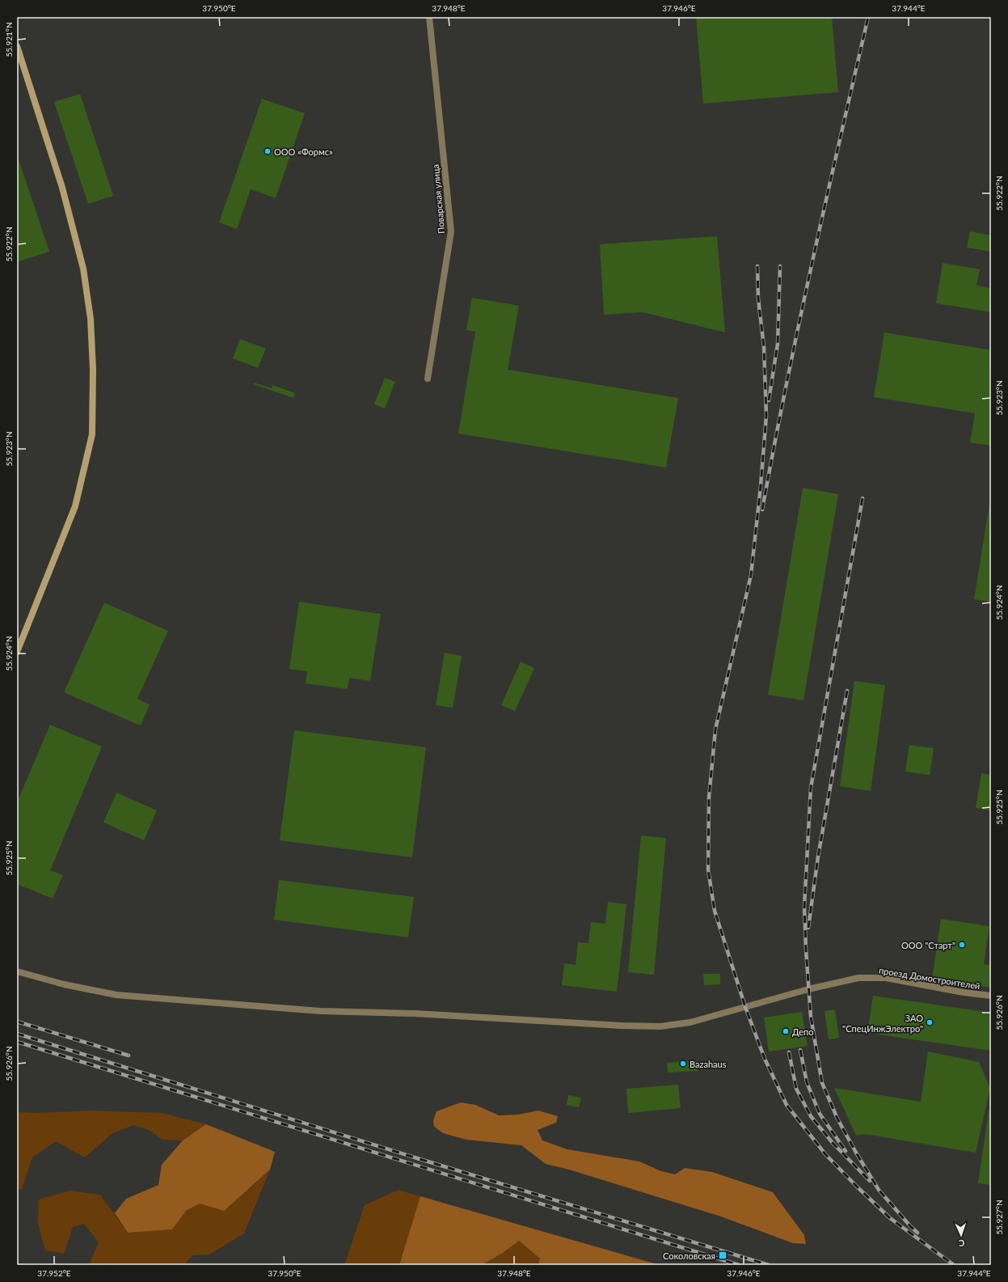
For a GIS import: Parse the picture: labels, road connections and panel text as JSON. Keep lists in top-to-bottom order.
{
  "streets": {
    "street": ["Поварская улица", "проезд Домостроителей"]
  },
  "places": {
    "other": [
      "ООО «Формс»",
      "ООО \"Старт\"",
      "ЗАО \"СпецИнжЭлектро\"",
      "Депо",
      "Bazahaus"
    ],
    "transit": ["Соколовская"]
  },
  "north": "bottom",
  "coordinates": [
    "37.950°E",
    "37.948°E",
    "37.946°E",
    "37.944°E",
    "55.921°N",
    "55.922°N",
    "55.923°N",
    "55.924°N",
    "55.925°N",
    "55.926°N",
    "55.927°N",
    "37.952°E"
  ]
}
